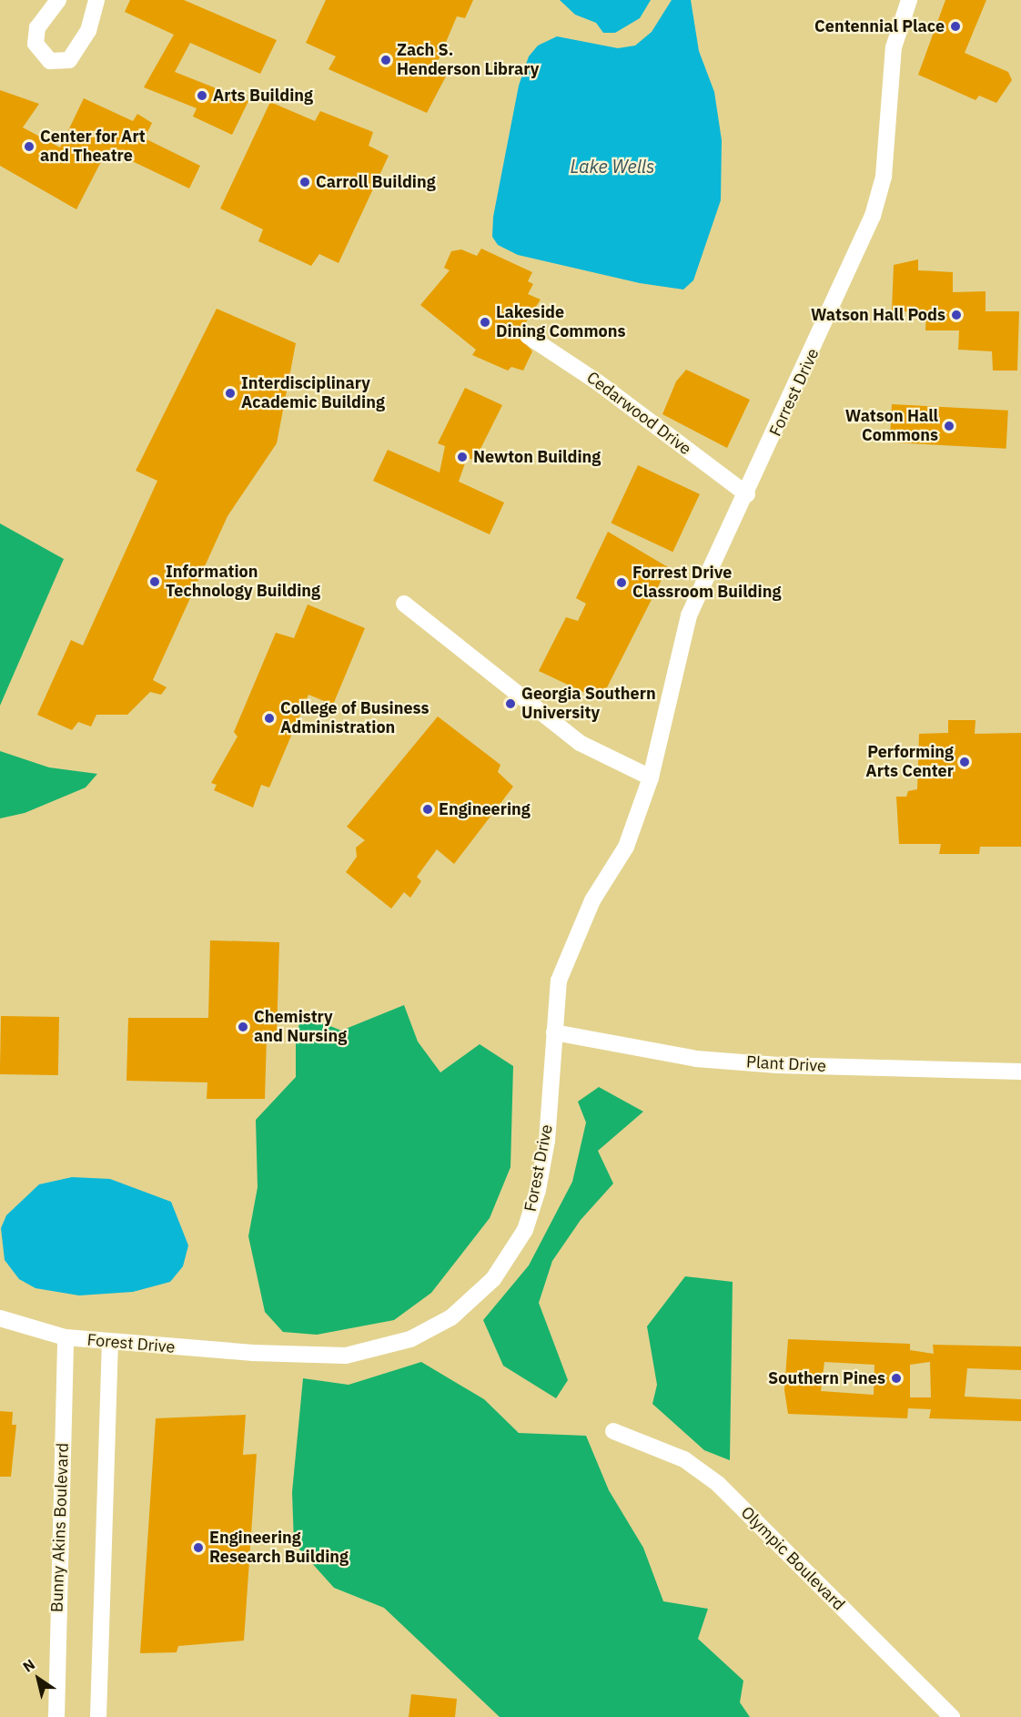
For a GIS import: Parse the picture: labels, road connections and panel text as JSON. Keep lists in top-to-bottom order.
{
  "streets": {
    "street": [
      "Forrest Drive",
      "Cedarwood Drive",
      "Plant Drive",
      "Forest Drive",
      "Bunny Akins Boulevard",
      "Olympic Boulevard"
    ]
  },
  "crossings": [
    ["Forrest Drive", "Cedarwood Drive"],
    ["Forrest Drive", "Forest Drive"],
    ["Plant Drive", "Forest Drive"],
    ["Forest Drive", "Bunny Akins Boulevard"]
  ],
  "water": ["Lake Wells"],
  "places": [
    "Centennial Place",
    "Zach S. Henderson Library",
    "Arts Building",
    "Center for Art and Theatre",
    "Carroll Building",
    "Watson Hall Pods",
    "Lakeside Dining Commons",
    "Interdisciplinary Academic Building",
    "Watson Hall Commons",
    "Newton Building",
    "Information Technology Building",
    "Forrest Drive Classroom Building",
    "Georgia Southern University",
    "College of Business Administration",
    "Performing Arts Center",
    "Engineering",
    "Chemistry and Nursing",
    "Southern Pines",
    "Engineering Research Building"
  ],
  "north": "top left"
}
